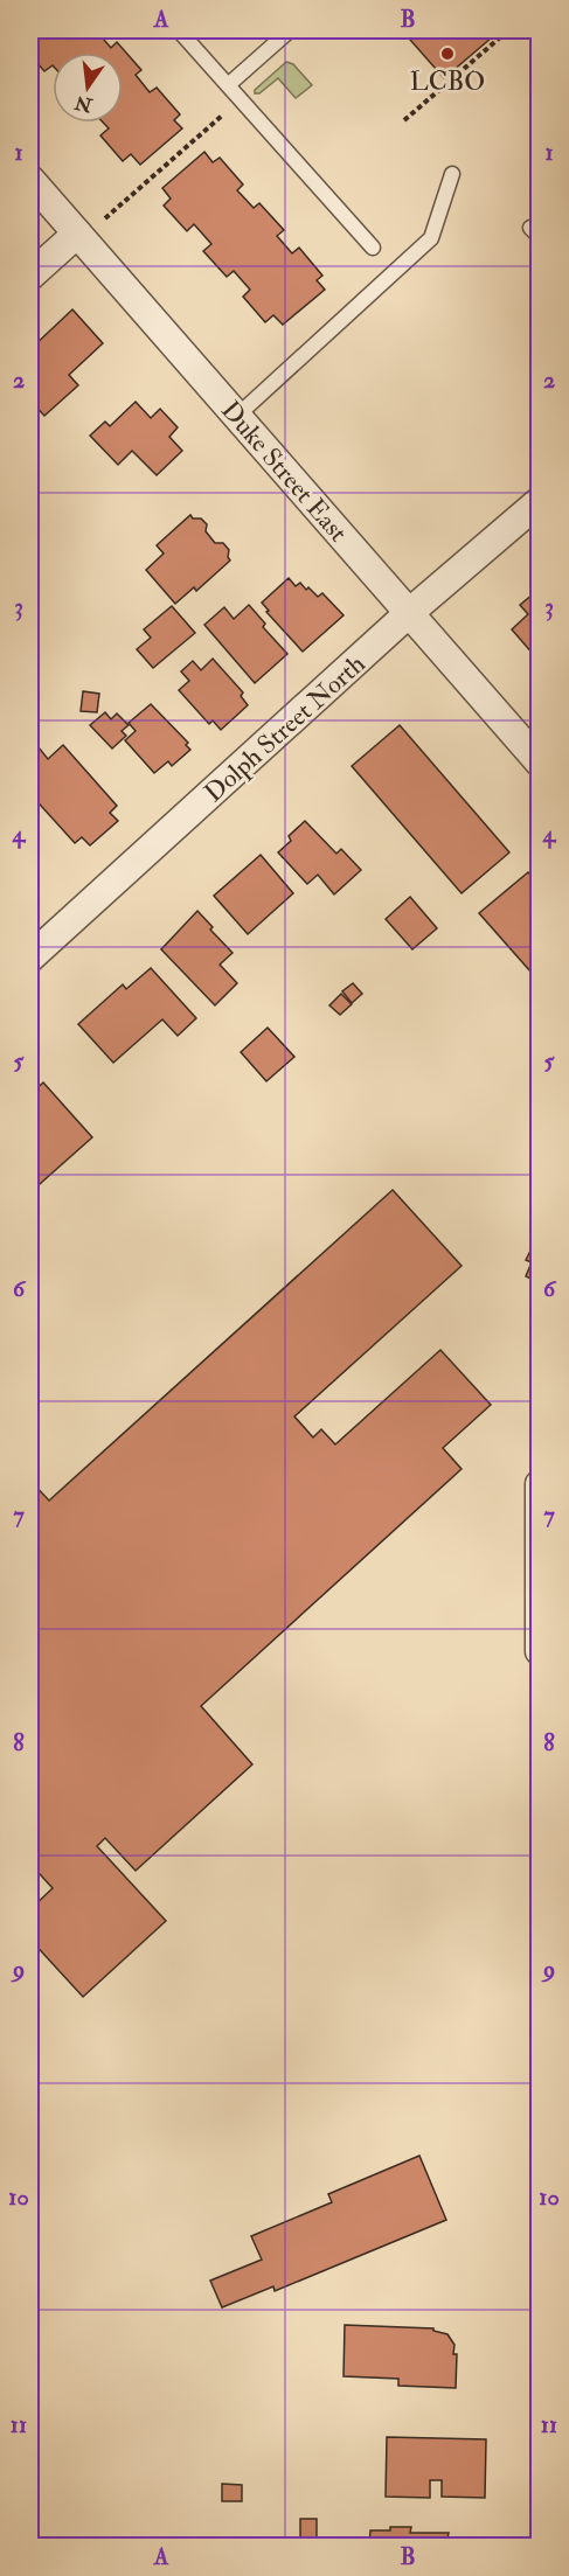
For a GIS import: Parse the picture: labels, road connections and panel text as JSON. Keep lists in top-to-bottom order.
{
  "streets": {
    "street": ["Duke Street East", "Dolph Street North"]
  },
  "crossings": [
    ["Duke Street East", "Dolph Street North"]
  ],
  "places": ["LCBO"],
  "north": "bottom",
  "grid": {
    "columns": ["A", "B"],
    "rows": [
      "1",
      "2",
      "3",
      "4",
      "5",
      "6",
      "7",
      "8",
      "9",
      "10",
      "11"
    ]
  }
}
